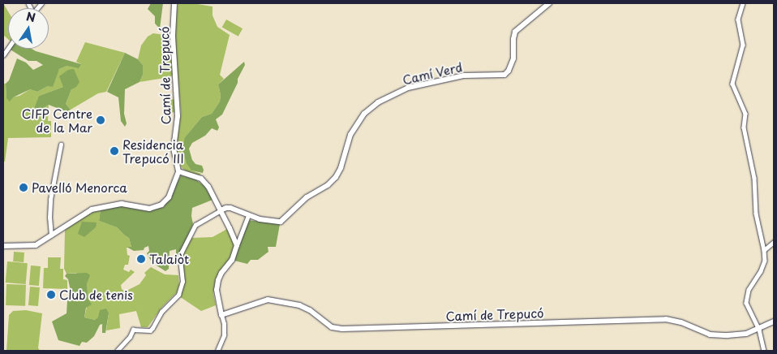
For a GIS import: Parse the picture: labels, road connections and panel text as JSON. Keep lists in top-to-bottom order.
{
  "streets": {
    "street": ["Camí Verd", "Camí de Trepucó"]
  },
  "places": [
    "CIFP Centre de la Mar",
    "Residencia Trepucó III",
    "Pavelló Menorca",
    "Talaiòt",
    "Club de tenis"
  ],
  "north": "top"
}
